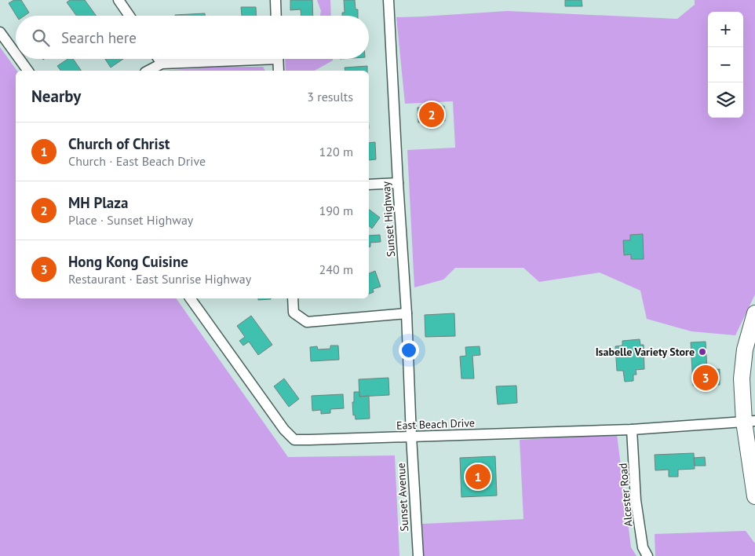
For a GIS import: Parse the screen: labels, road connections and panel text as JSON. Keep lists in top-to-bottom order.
{
  "streets": {
    "street": [
      "Sunset Highway",
      "East Beach Drive",
      "Alcester Road",
      "Sunset Avenue"
    ]
  },
  "crossings": [
    ["Sunset Highway", "East Beach Drive"],
    ["Sunset Highway", "Sunset Avenue"],
    ["East Beach Drive", "Alcester Road"],
    ["East Beach Drive", "Sunset Avenue"]
  ],
  "places": ["Isabelle Variety Store"],
  "page": {
    "map_buttons": ["+", "−"],
    "search": "Search here",
    "heading": ["Nearby", "3 results"],
    "pins": ["2", "3", "1"],
    "list": [
      {
        "mark": "1",
        "name": "Church of Christ",
        "note": "Church · East Beach Drive",
        "value": "120 m"
      },
      {
        "mark": "2",
        "name": "MH Plaza",
        "note": "Place · Sunset Highway",
        "value": "190 m"
      },
      {
        "mark": "3",
        "name": "Hong Kong Cuisine",
        "note": "Restaurant · East Sunrise Highway",
        "value": "240 m"
      }
    ]
  }
}
